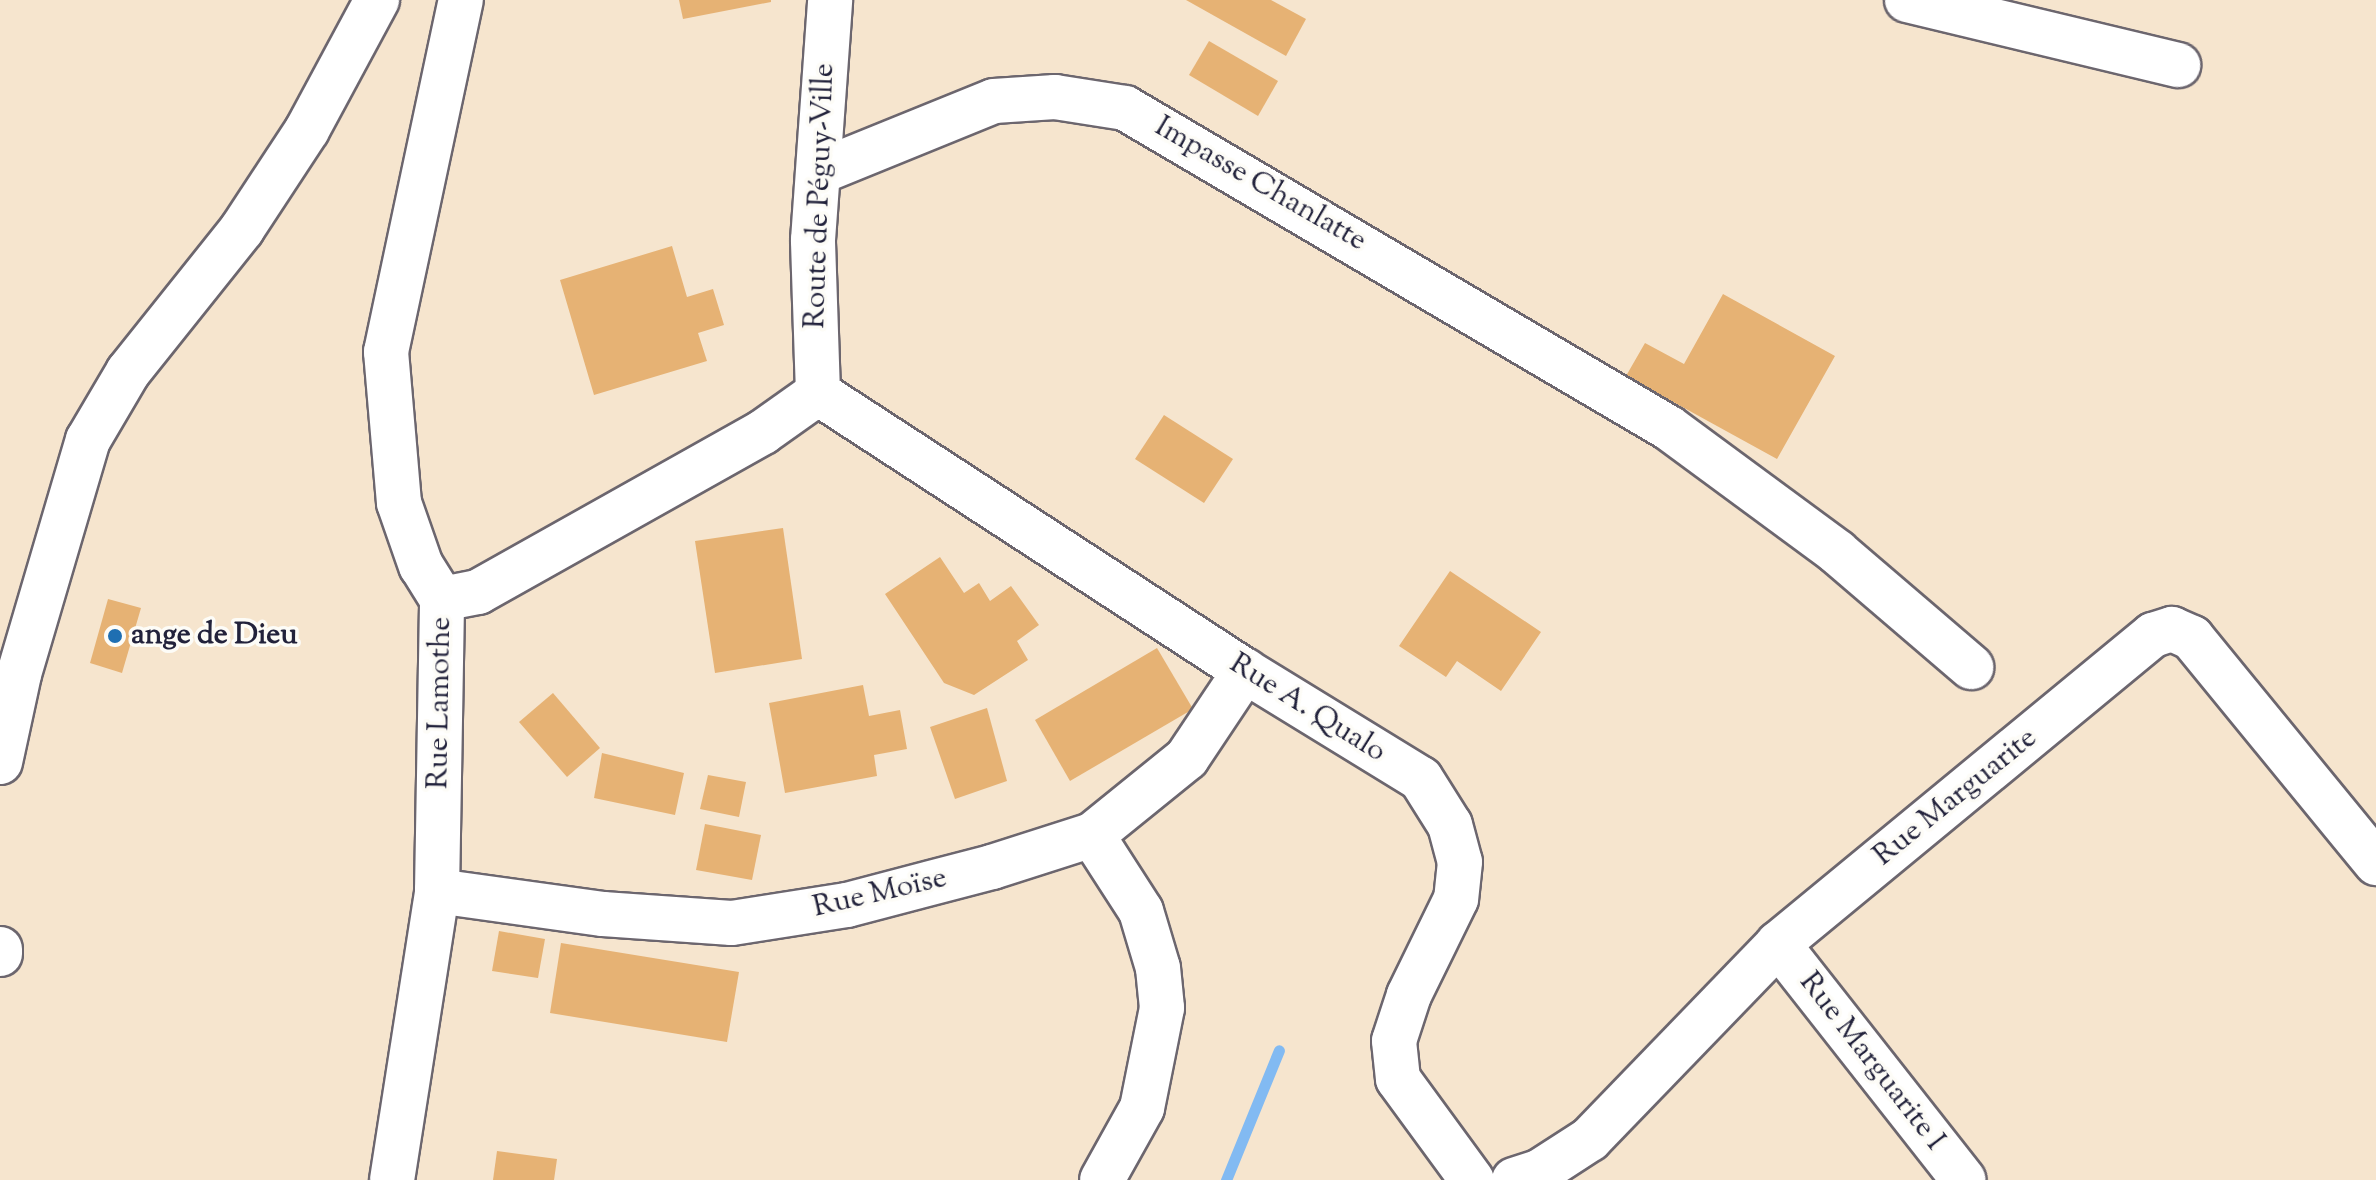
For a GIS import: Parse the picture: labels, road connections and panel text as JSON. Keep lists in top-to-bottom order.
{
  "streets": {
    "street": [
      "Impasse Chanlatte",
      "Route de Péguy-Ville",
      "Rue Lamothe",
      "Rue A. Qualo",
      "Rue Marguarite",
      "Rue Moïse",
      "Rue Marguarite I"
    ]
  },
  "crossings": [
    ["Impasse Chanlatte", "Route de Péguy-Ville"],
    ["Route de Péguy-Ville", "Rue A. Qualo"],
    ["Rue Lamothe", "Rue Moïse"],
    ["Rue A. Qualo", "Rue Moïse"],
    ["Rue Marguarite", "Rue Marguarite I"]
  ],
  "places": ["ange de Dieu"]
}
